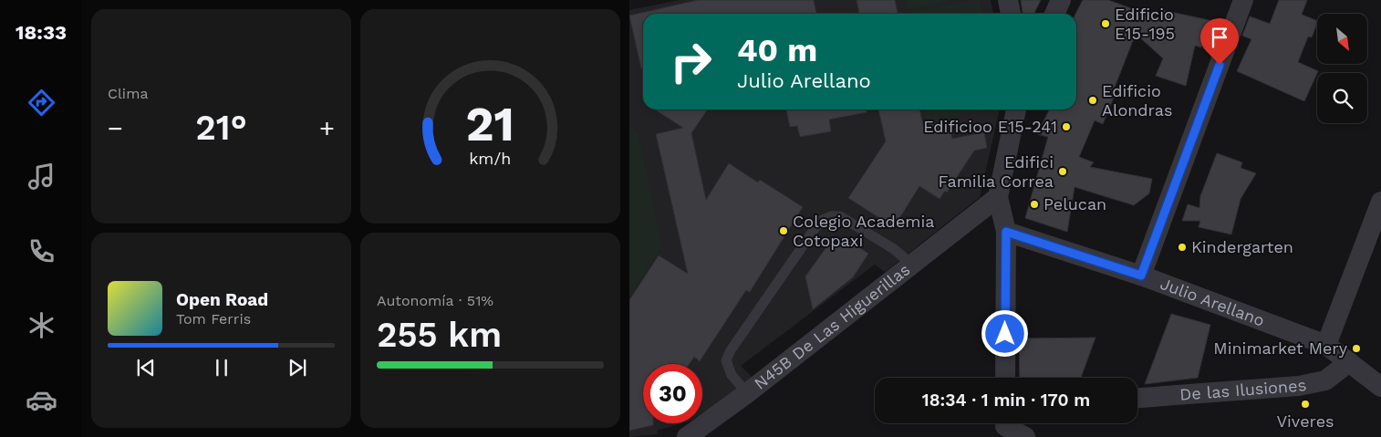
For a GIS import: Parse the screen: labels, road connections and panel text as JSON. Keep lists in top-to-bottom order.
{
  "streets": {
    "street": ["Julio Arellano", "N45B De Las Higuerillas", "De las Ilusiones"]
  },
  "crossings": [
    ["Julio Arellano", "De las Ilusiones"]
  ],
  "places": [
    "Edificio E15-195",
    "Edificio Alondras",
    "Edificioo E15-241",
    "Edifici Familia Correa",
    "Pelucan",
    "Colegio Academia Cotopaxi",
    "Kindergarten",
    "Minimarket Mery",
    "Viveres"
  ],
  "north": "bottom right",
  "page": {
    "tabs": "18:33",
    "tile": [
      "Clima",
      ["Autonomía · 51%", "255 km"]
    ],
    "turn": ["40 m", "Julio Arellano"],
    "heat": ["−", "21°", "+"],
    "song": ["Open Road", "Tom Ferris"],
    "limit": "30",
    "trip": "18:34 · 1 min · 170 m",
    "gauge": ["21", "km/h"]
  }
}
